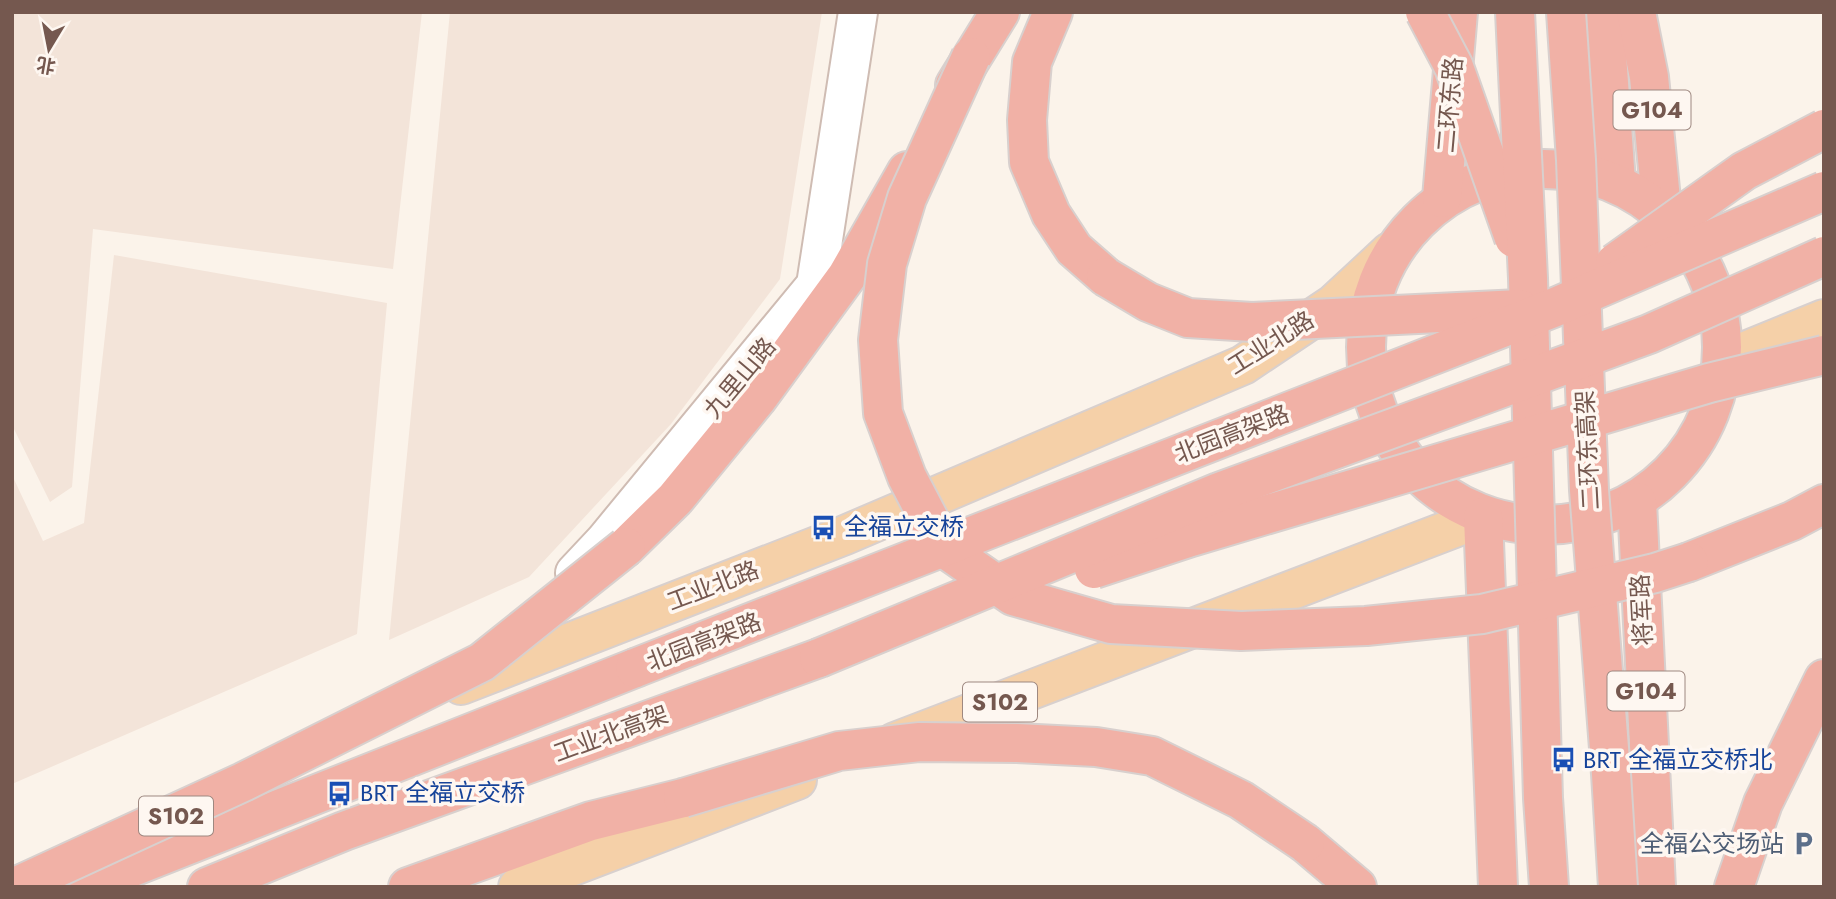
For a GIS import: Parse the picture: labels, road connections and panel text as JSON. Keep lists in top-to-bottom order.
{
  "streets": {
    "highway": [
      "二环东路",
      "G104",
      "北园高架路",
      "二环东高架",
      "将军路",
      "工业北高架"
    ],
    "main road": ["工业北路", "S102"],
    "street": ["九里山路"]
  },
  "crossings": [
    ["工业北路", "九里山路"],
    ["北园高架路", "工业北高架"]
  ],
  "places": {
    "bus stop": ["全福立交桥", "BRT 全福立交桥北", "BRT 全福立交桥"],
    "parking": ["全福公交场站"]
  },
  "north": "bottom"
}
